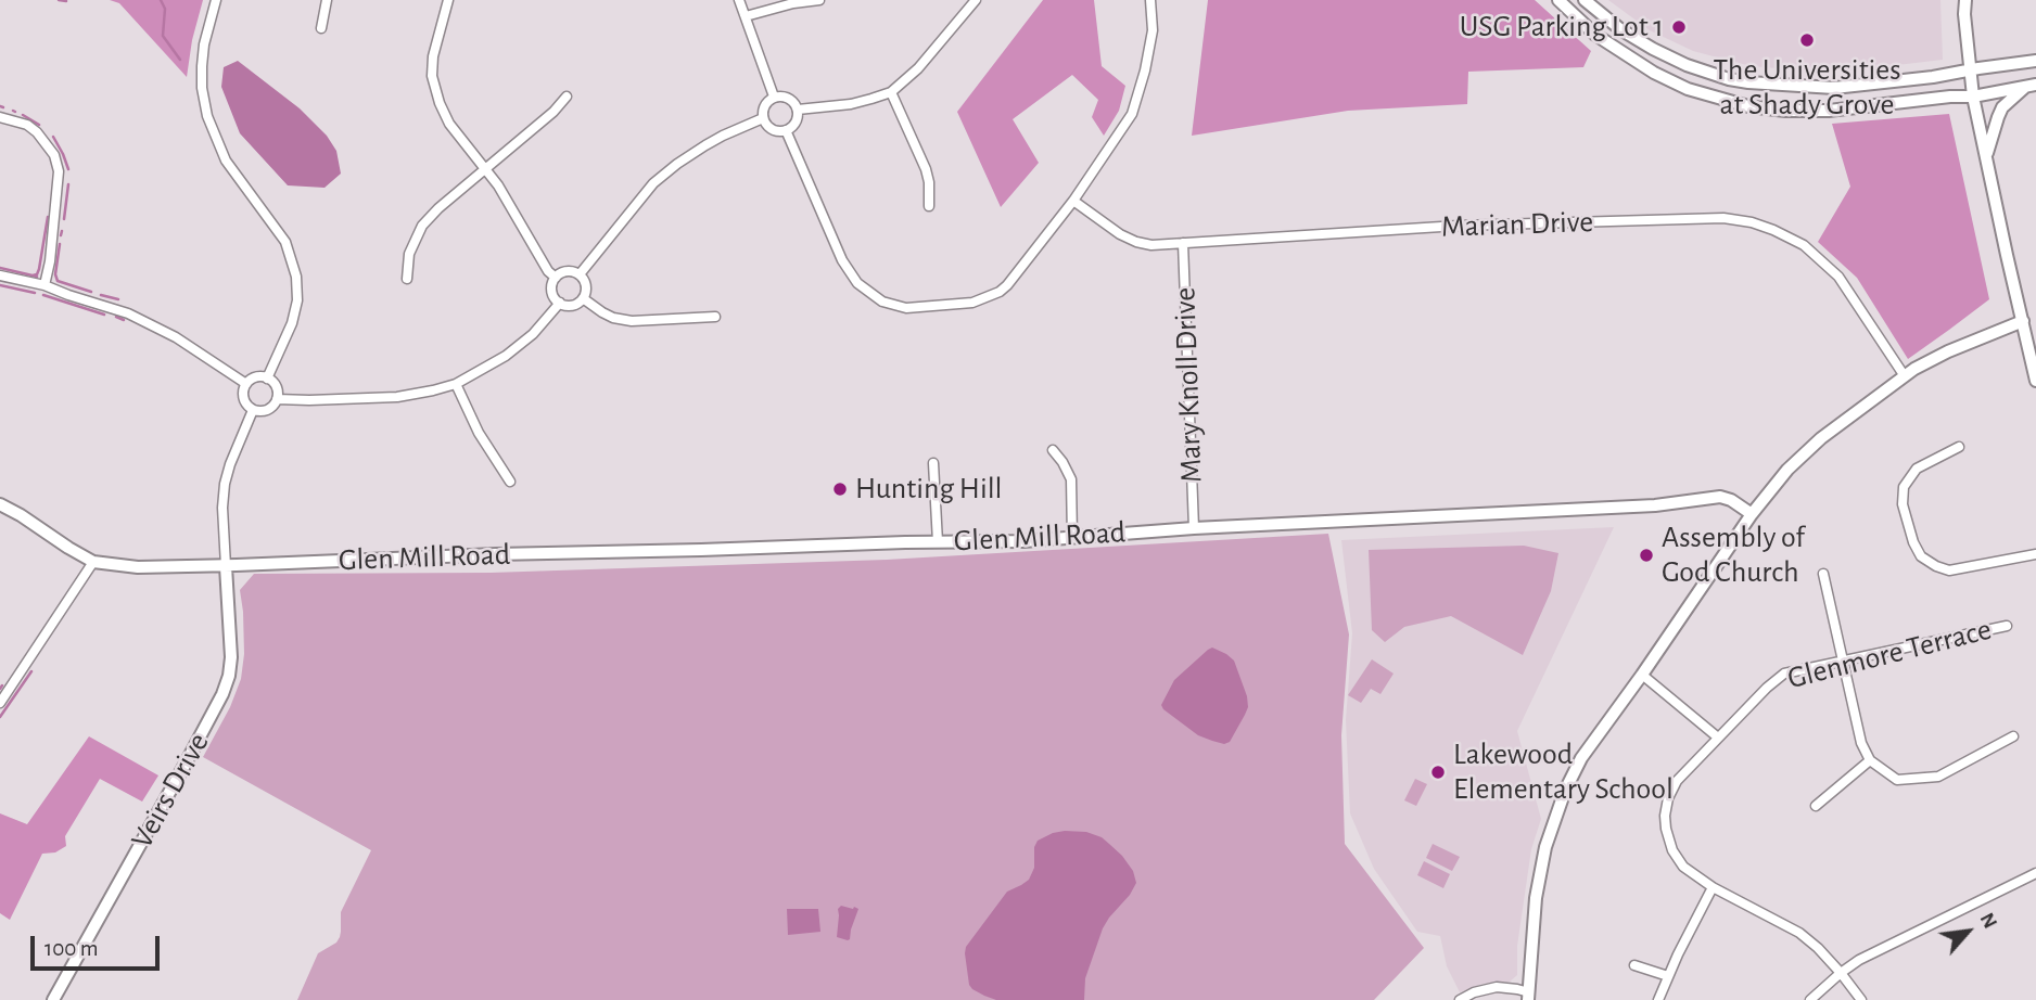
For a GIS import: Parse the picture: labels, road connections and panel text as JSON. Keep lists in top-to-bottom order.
{
  "streets": {
    "main road": ["Glen Mill Road", "Veirs Drive"],
    "street": ["Marian Drive", "Mary Knoll Drive", "Glenmore Terrace"]
  },
  "crossings": [
    ["Marian Drive", "Mary Knoll Drive"],
    ["Mary Knoll Drive", "Glen Mill Road"],
    ["Glen Mill Road", "Veirs Drive"]
  ],
  "places": [
    "USG Parking Lot 1",
    "The Universities at Shady Grove",
    "Hunting Hill",
    "Assembly of God Church",
    "Lakewood Elementary School"
  ],
  "scale_bar": "100 m",
  "north": "top right"
}
